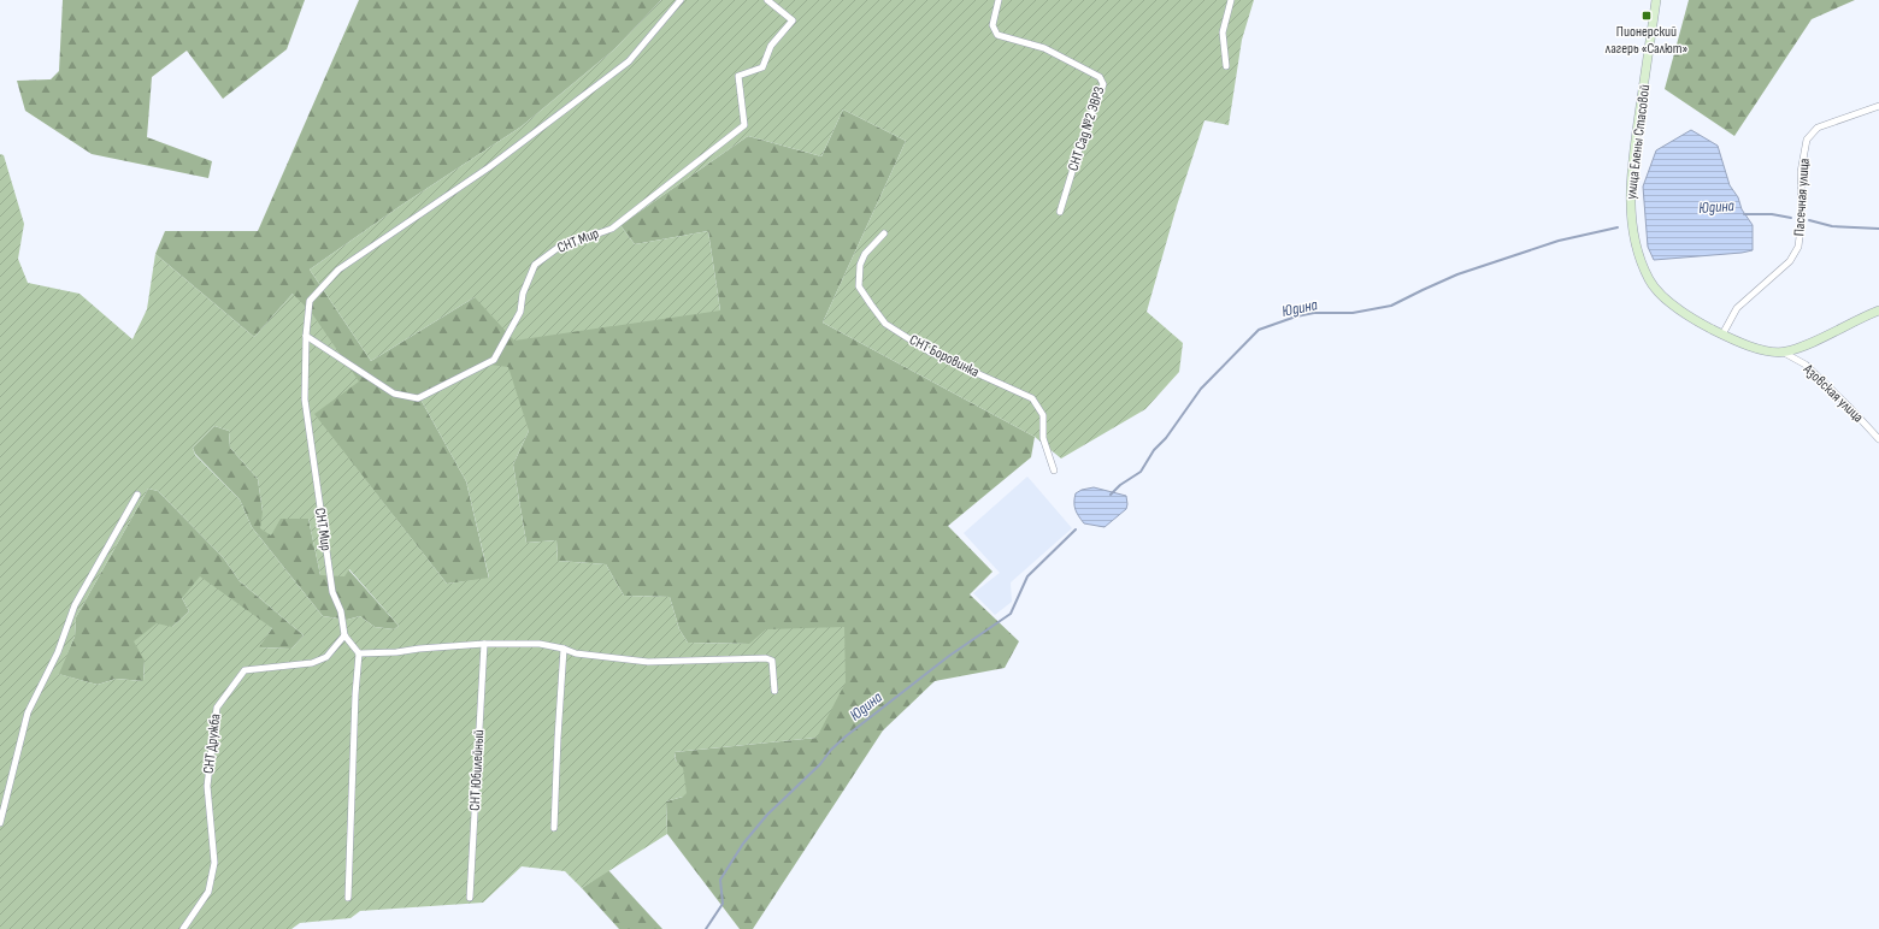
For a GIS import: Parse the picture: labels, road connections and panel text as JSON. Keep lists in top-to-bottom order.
{
  "streets": {
    "main road": ["улица Елены Стасовой"],
    "street": [
      "СНТ Сад №2 ЭВРЗ",
      "Пасечная улица",
      "СНТ Мир",
      "СНТ Боровинка",
      "Азовская улица",
      "СНТ Дружба",
      "СНТ Юбилейный"
    ]
  },
  "crossings": [
    ["улица Елены Стасовой", "Пасечная улица"],
    ["улица Елены Стасовой", "Азовская улица"],
    ["СНТ Мир", "СНТ Дружба"]
  ],
  "water": ["Юдина"],
  "places": {
    "transit": ["Пионерский лагерь «Салют»"]
  }
}
